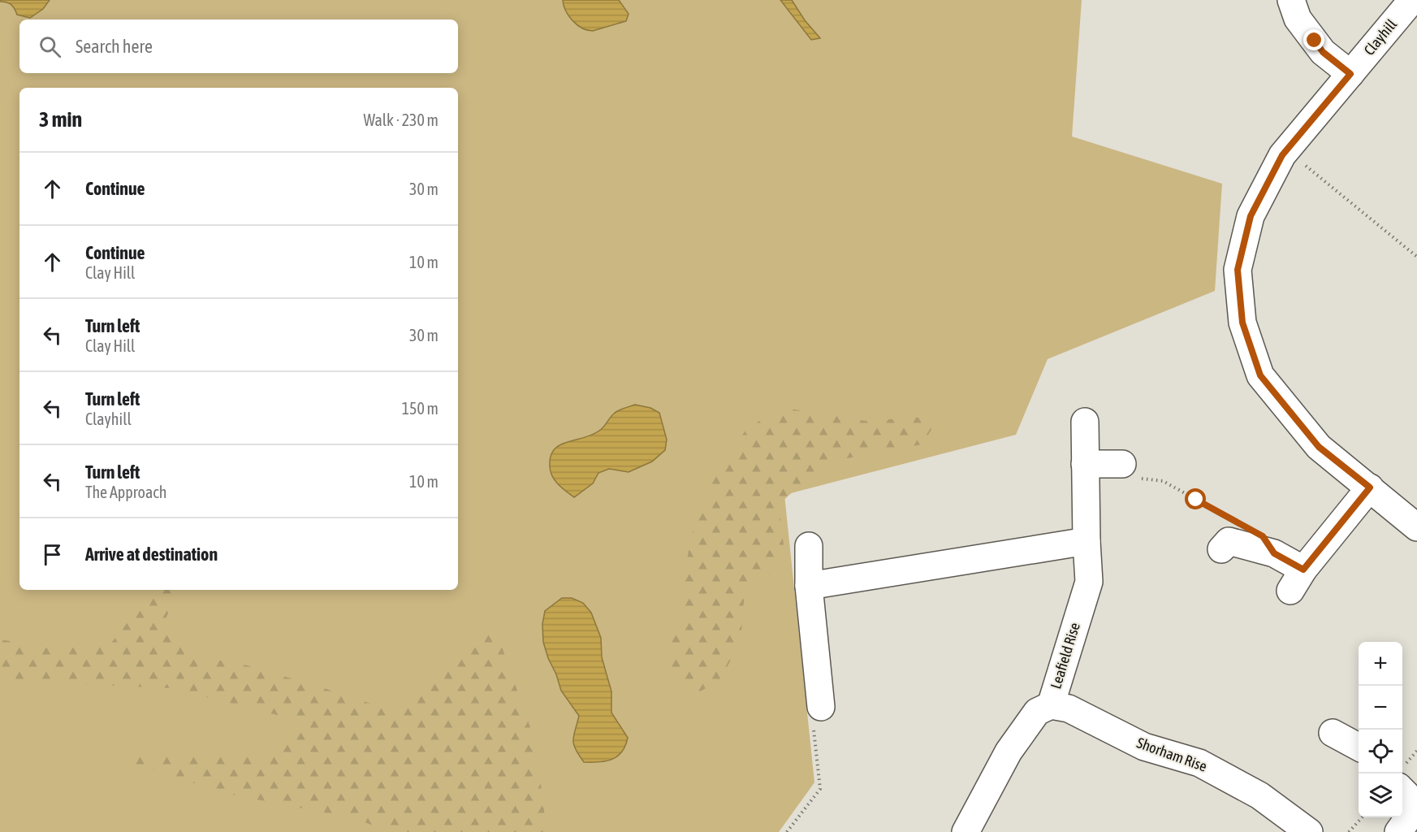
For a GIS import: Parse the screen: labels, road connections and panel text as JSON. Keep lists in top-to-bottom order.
{
  "streets": {
    "street": ["Clayhill", "Leafield Rise", "Shorham Rise"]
  },
  "crossings": [
    ["Leafield Rise", "Shorham Rise"]
  ],
  "page": {
    "search": "Search here",
    "heading": ["3 min", "Walk · 230 m"],
    "list": [
      ["Continue", "30 m"],
      ["Continue", "Clay Hill", "10 m"],
      ["Turn left", "Clay Hill", "30 m"],
      ["Turn left", "Clayhill", "150 m"],
      ["Turn left", "The Approach", "10 m"],
      "Arrive at destination"
    ],
    "map_buttons": ["+", "−"]
  }
}
